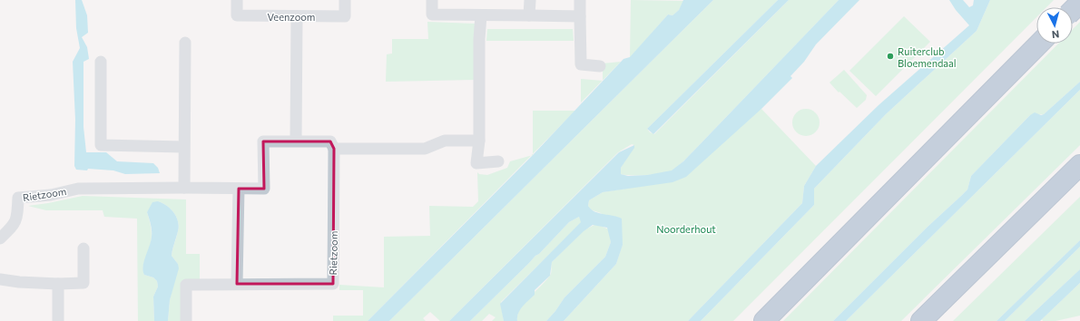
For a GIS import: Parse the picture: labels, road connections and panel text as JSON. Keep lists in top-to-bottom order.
{
  "streets": {
    "street": ["Veenzoom", "Rietzoom"]
  },
  "parks": ["Noorderhout"],
  "places": ["Ruiterclub Bloemendaal"],
  "north": "bottom"
}
